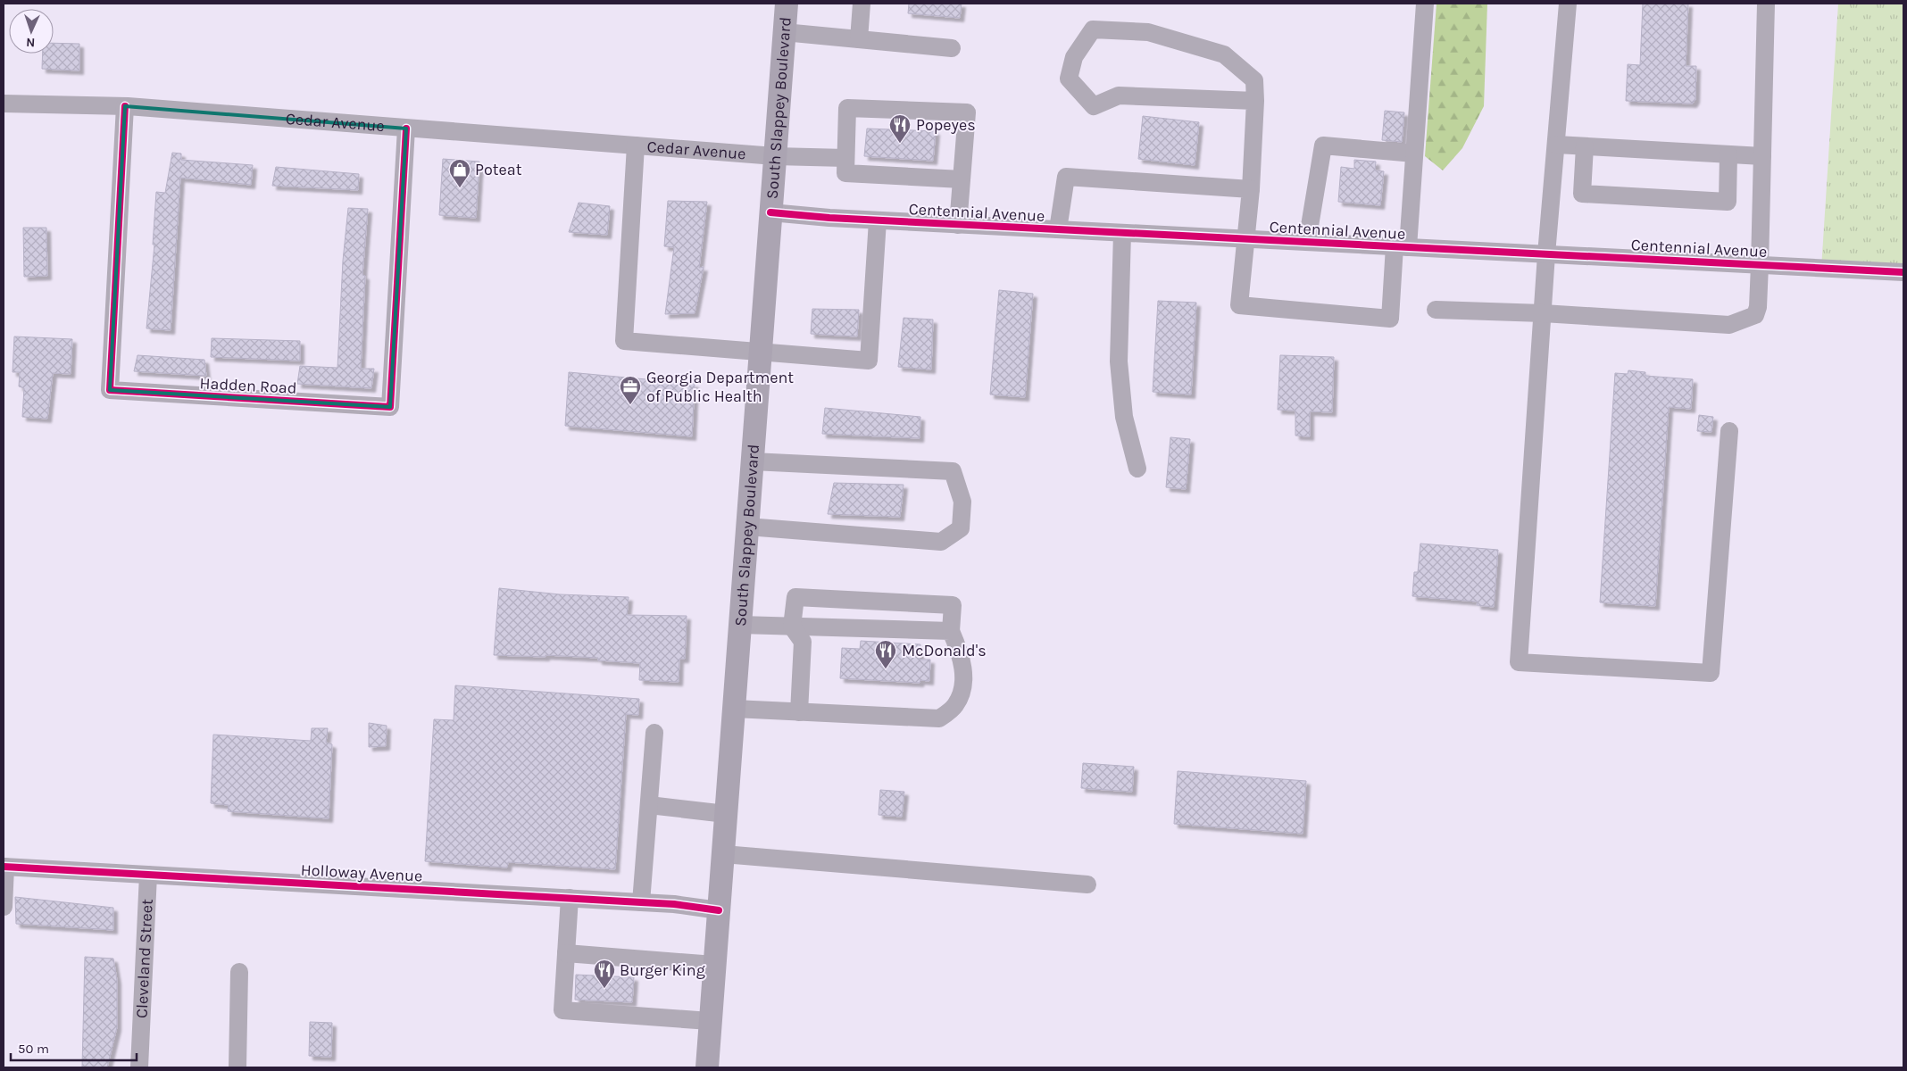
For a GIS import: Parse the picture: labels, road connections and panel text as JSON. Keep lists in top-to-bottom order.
{
  "streets": {
    "main road": ["South Slappey Boulevard"],
    "street": [
      "Cedar Avenue",
      "Centennial Avenue",
      "Hadden Road",
      "Holloway Avenue",
      "Cleveland Street"
    ]
  },
  "crossings": [
    ["South Slappey Boulevard", "Cedar Avenue"],
    ["South Slappey Boulevard", "Centennial Avenue"],
    ["South Slappey Boulevard", "Holloway Avenue"],
    ["Cedar Avenue", "Hadden Road"],
    ["Holloway Avenue", "Cleveland Street"]
  ],
  "places": {
    "restaurant": ["Popeyes", "McDonald's", "Burger King"],
    "shop": ["Poteat"],
    "office": ["Georgia Department of Public Health"]
  },
  "scale_bar": "50 m",
  "north": "bottom"
}
